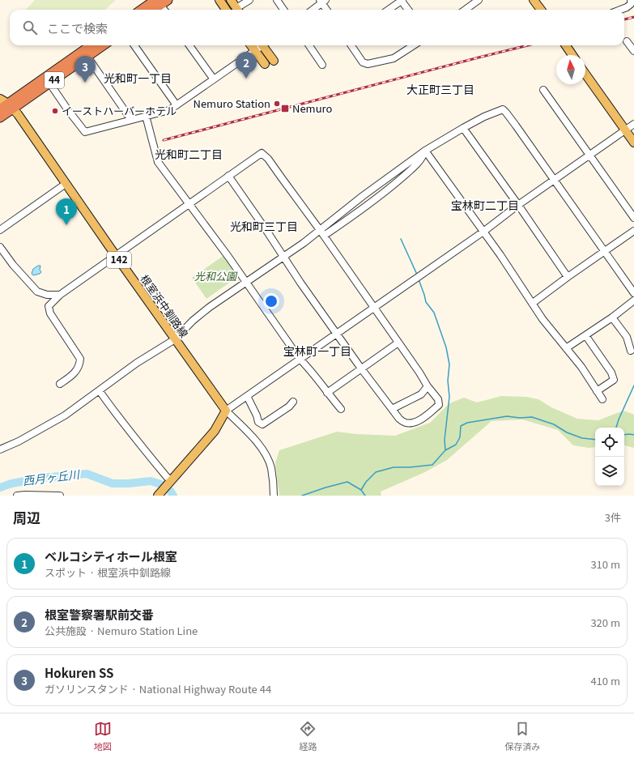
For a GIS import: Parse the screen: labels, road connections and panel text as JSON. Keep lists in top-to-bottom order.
{
  "streets": {
    "highway": ["44"],
    "main road": ["142", "根室浜中釧路線"]
  },
  "crossings": [
    ["44", "根室浜中釧路線"]
  ],
  "districts": [
    "光和町一丁目",
    "大正町三丁目",
    "光和町二丁目",
    "宝林町二丁目",
    "光和町三丁目",
    "宝林町一丁目"
  ],
  "water": ["西月ヶ丘川"],
  "parks": ["光和公園"],
  "places": {
    "other": ["Nemuro Station", "イーストハーバーホテル"],
    "transit": ["Nemuro"]
  },
  "north": "top",
  "page": {
    "search": "ここで検索",
    "pins": ["2", "3", "1"],
    "heading": ["周辺", "3件"],
    "list": [
      {
        "mark": "1",
        "name": "ベルコシティホール根室",
        "note": "スポット · 根室浜中釧路線",
        "value": "310 m"
      },
      {
        "mark": "2",
        "name": "根室警察署駅前交番",
        "note": "公共施設 · Nemuro Station Line",
        "value": "320 m"
      },
      {
        "mark": "3",
        "name": "Hokuren SS",
        "note": "ガソリンスタンド · National Highway Route 44",
        "value": "410 m"
      }
    ],
    "nav": ["地図", "経路", "保存済み"]
  }
}
